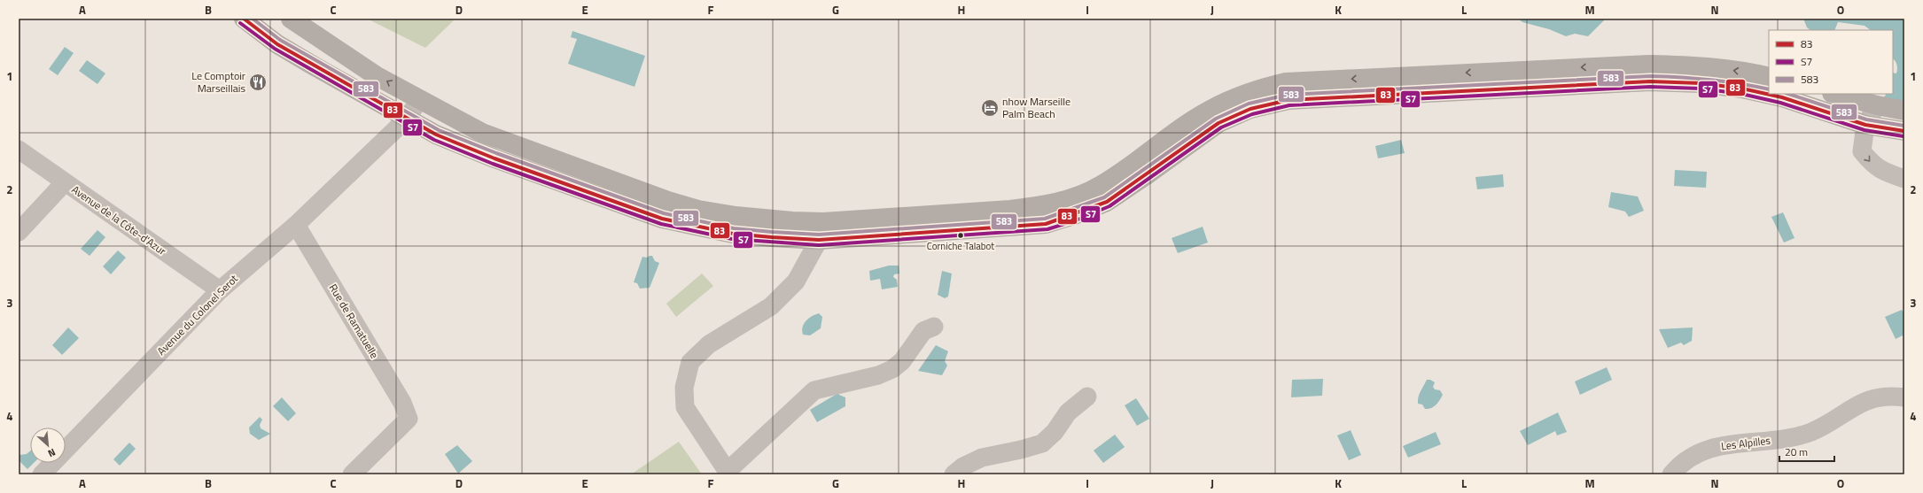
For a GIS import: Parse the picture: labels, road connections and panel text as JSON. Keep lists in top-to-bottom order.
{
  "streets": {
    "street": [
      "Avenue de la Côte-d'Azur",
      "Avenue du Colonel Serot",
      "Rue de Ramatuelle",
      "Les Alpilles"
    ]
  },
  "crossings": [
    ["Avenue de la Côte-d'Azur", "Avenue du Colonel Serot"],
    ["Avenue du Colonel Serot", "Rue de Ramatuelle"]
  ],
  "places": {
    "restaurant": ["Le Comptoir Marseillais"],
    "hotel": ["nhow Marseille Palm Beach"],
    "other": ["Corniche Talabot"]
  },
  "lines": ["transit line 83", "transit line 583", "transit line S7"],
  "legend": ["83", "S7", "583"],
  "scale_bar": "20 m",
  "north": "bottom right",
  "grid": {
    "columns": [
      "A",
      "B",
      "C",
      "D",
      "E",
      "F",
      "G",
      "H",
      "I",
      "J",
      "K",
      "L",
      "M",
      "N",
      "O"
    ],
    "rows": [
      "1",
      "2",
      "3",
      "4"
    ]
  }
}
